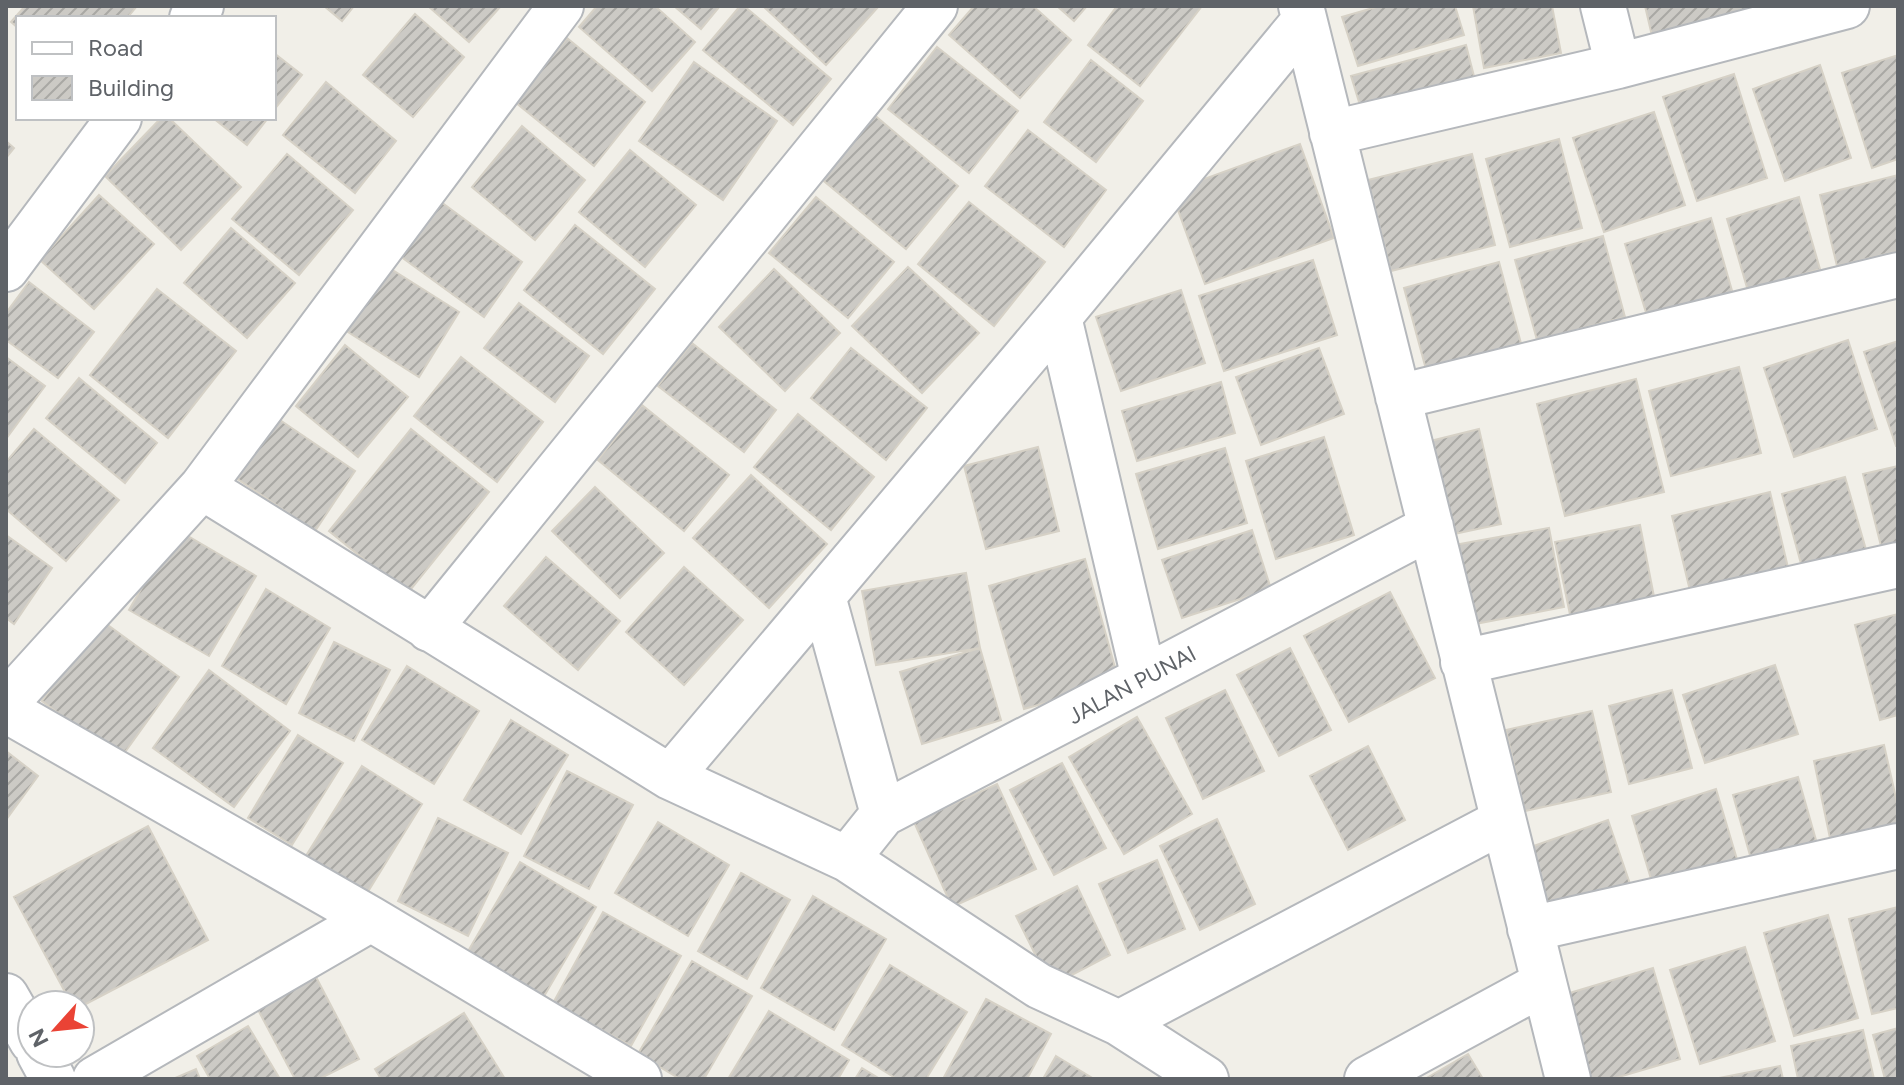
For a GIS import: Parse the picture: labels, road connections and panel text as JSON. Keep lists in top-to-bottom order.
{
  "streets": {
    "street": ["JALAN PUNAI"]
  },
  "legend": ["Road", "Building"],
  "north": "bottom left"
}
